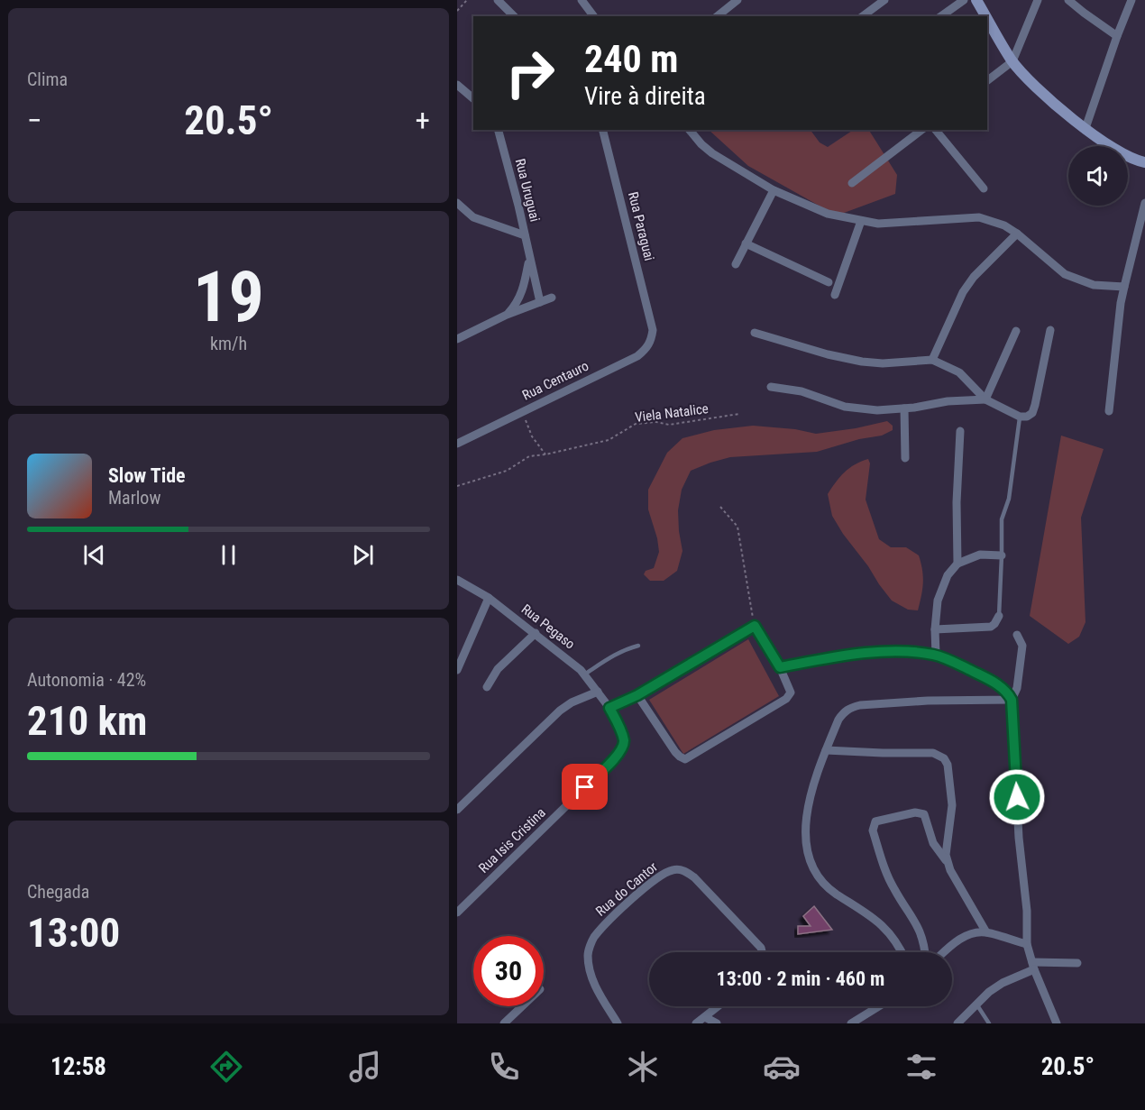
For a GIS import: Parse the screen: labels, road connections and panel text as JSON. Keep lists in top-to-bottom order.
{
  "streets": {
    "street": [
      "Rua Uruguai",
      "Rua Paraguai",
      "Rua Centauro",
      "Rua Pegaso",
      "Rua Isis Cristina",
      "Rua do Cantor"
    ],
    "path": ["Viela Natalice"]
  },
  "crossings": [
    ["Rua Paraguai", "Rua Centauro"],
    ["Rua Pegaso", "Rua Isis Cristina"]
  ],
  "page": {
    "tile": [
      "Clima",
      ["19", "km/h"],
      ["Autonomia · 42%", "210 km"],
      ["Chegada", "13:00"]
    ],
    "turn": ["240 m", "Vire à direita"],
    "heat": ["−", "20.5°", "+"],
    "song": ["Slow Tide", "Marlow"],
    "limit": "30",
    "trip": "13:00 · 2 min · 460 m",
    "tabs": ["12:58", "20.5°"]
  }
}
